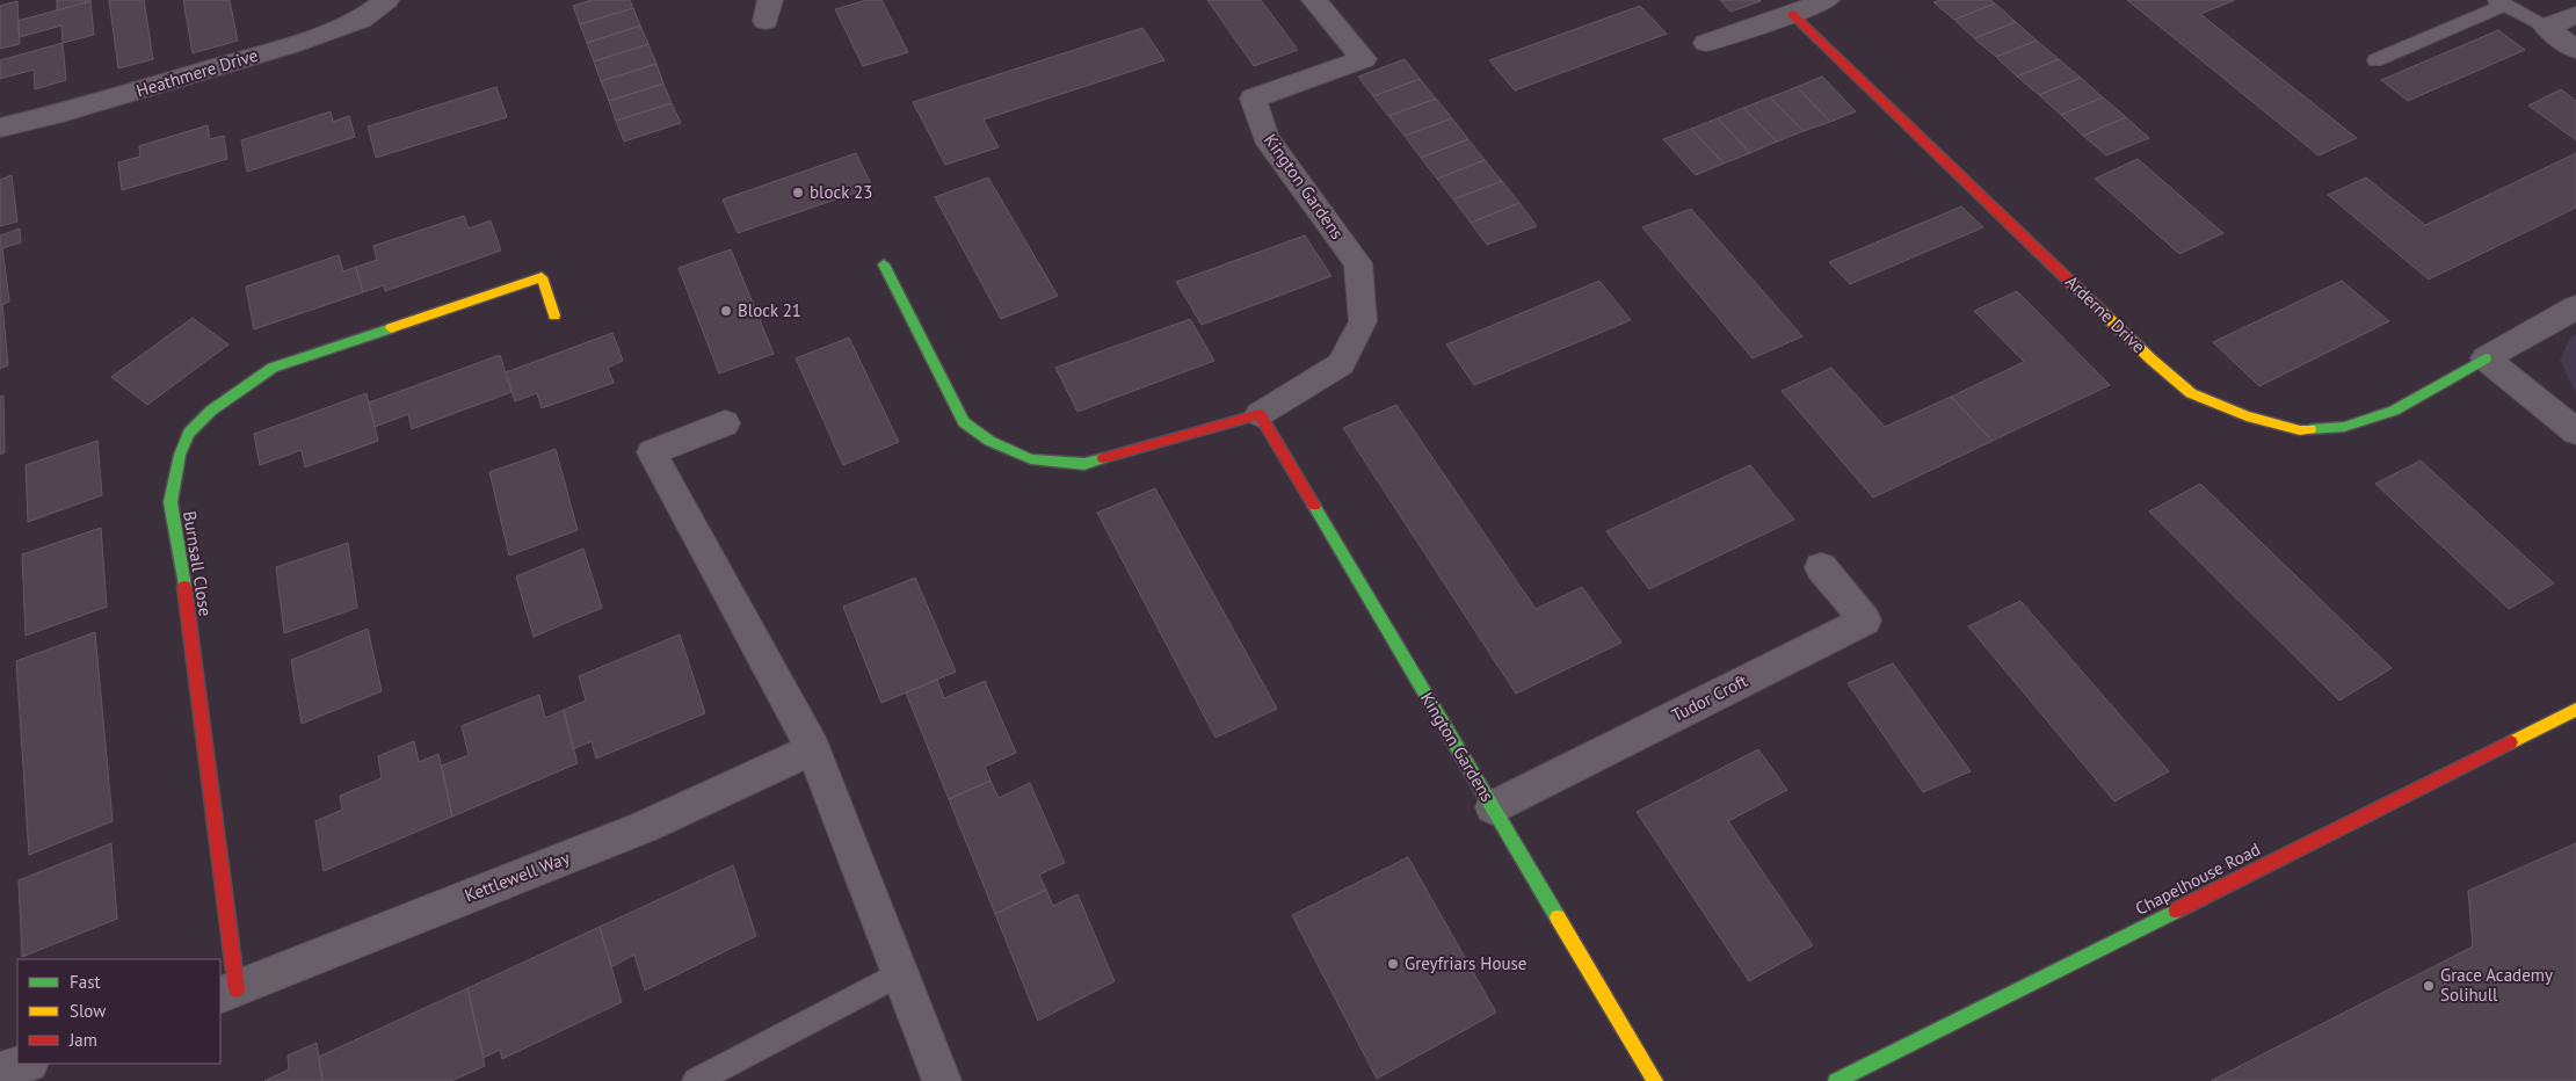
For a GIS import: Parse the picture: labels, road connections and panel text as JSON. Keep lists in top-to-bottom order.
{
  "streets": {
    "street": [
      "Heathmere Drive",
      "Kington Gardens",
      "Arderne Drive",
      "Burnsall Close",
      "Tudor Croft",
      "Kettlewell Way",
      "Chapelhouse Road"
    ]
  },
  "crossings": [
    ["Kington Gardens", "Tudor Croft"],
    ["Burnsall Close", "Kettlewell Way"]
  ],
  "places": [
    "block 23",
    "Block 21",
    "Greyfriars House",
    "Grace Academy Solihull"
  ],
  "legend": ["Fast", "Slow", "Jam"]
}
